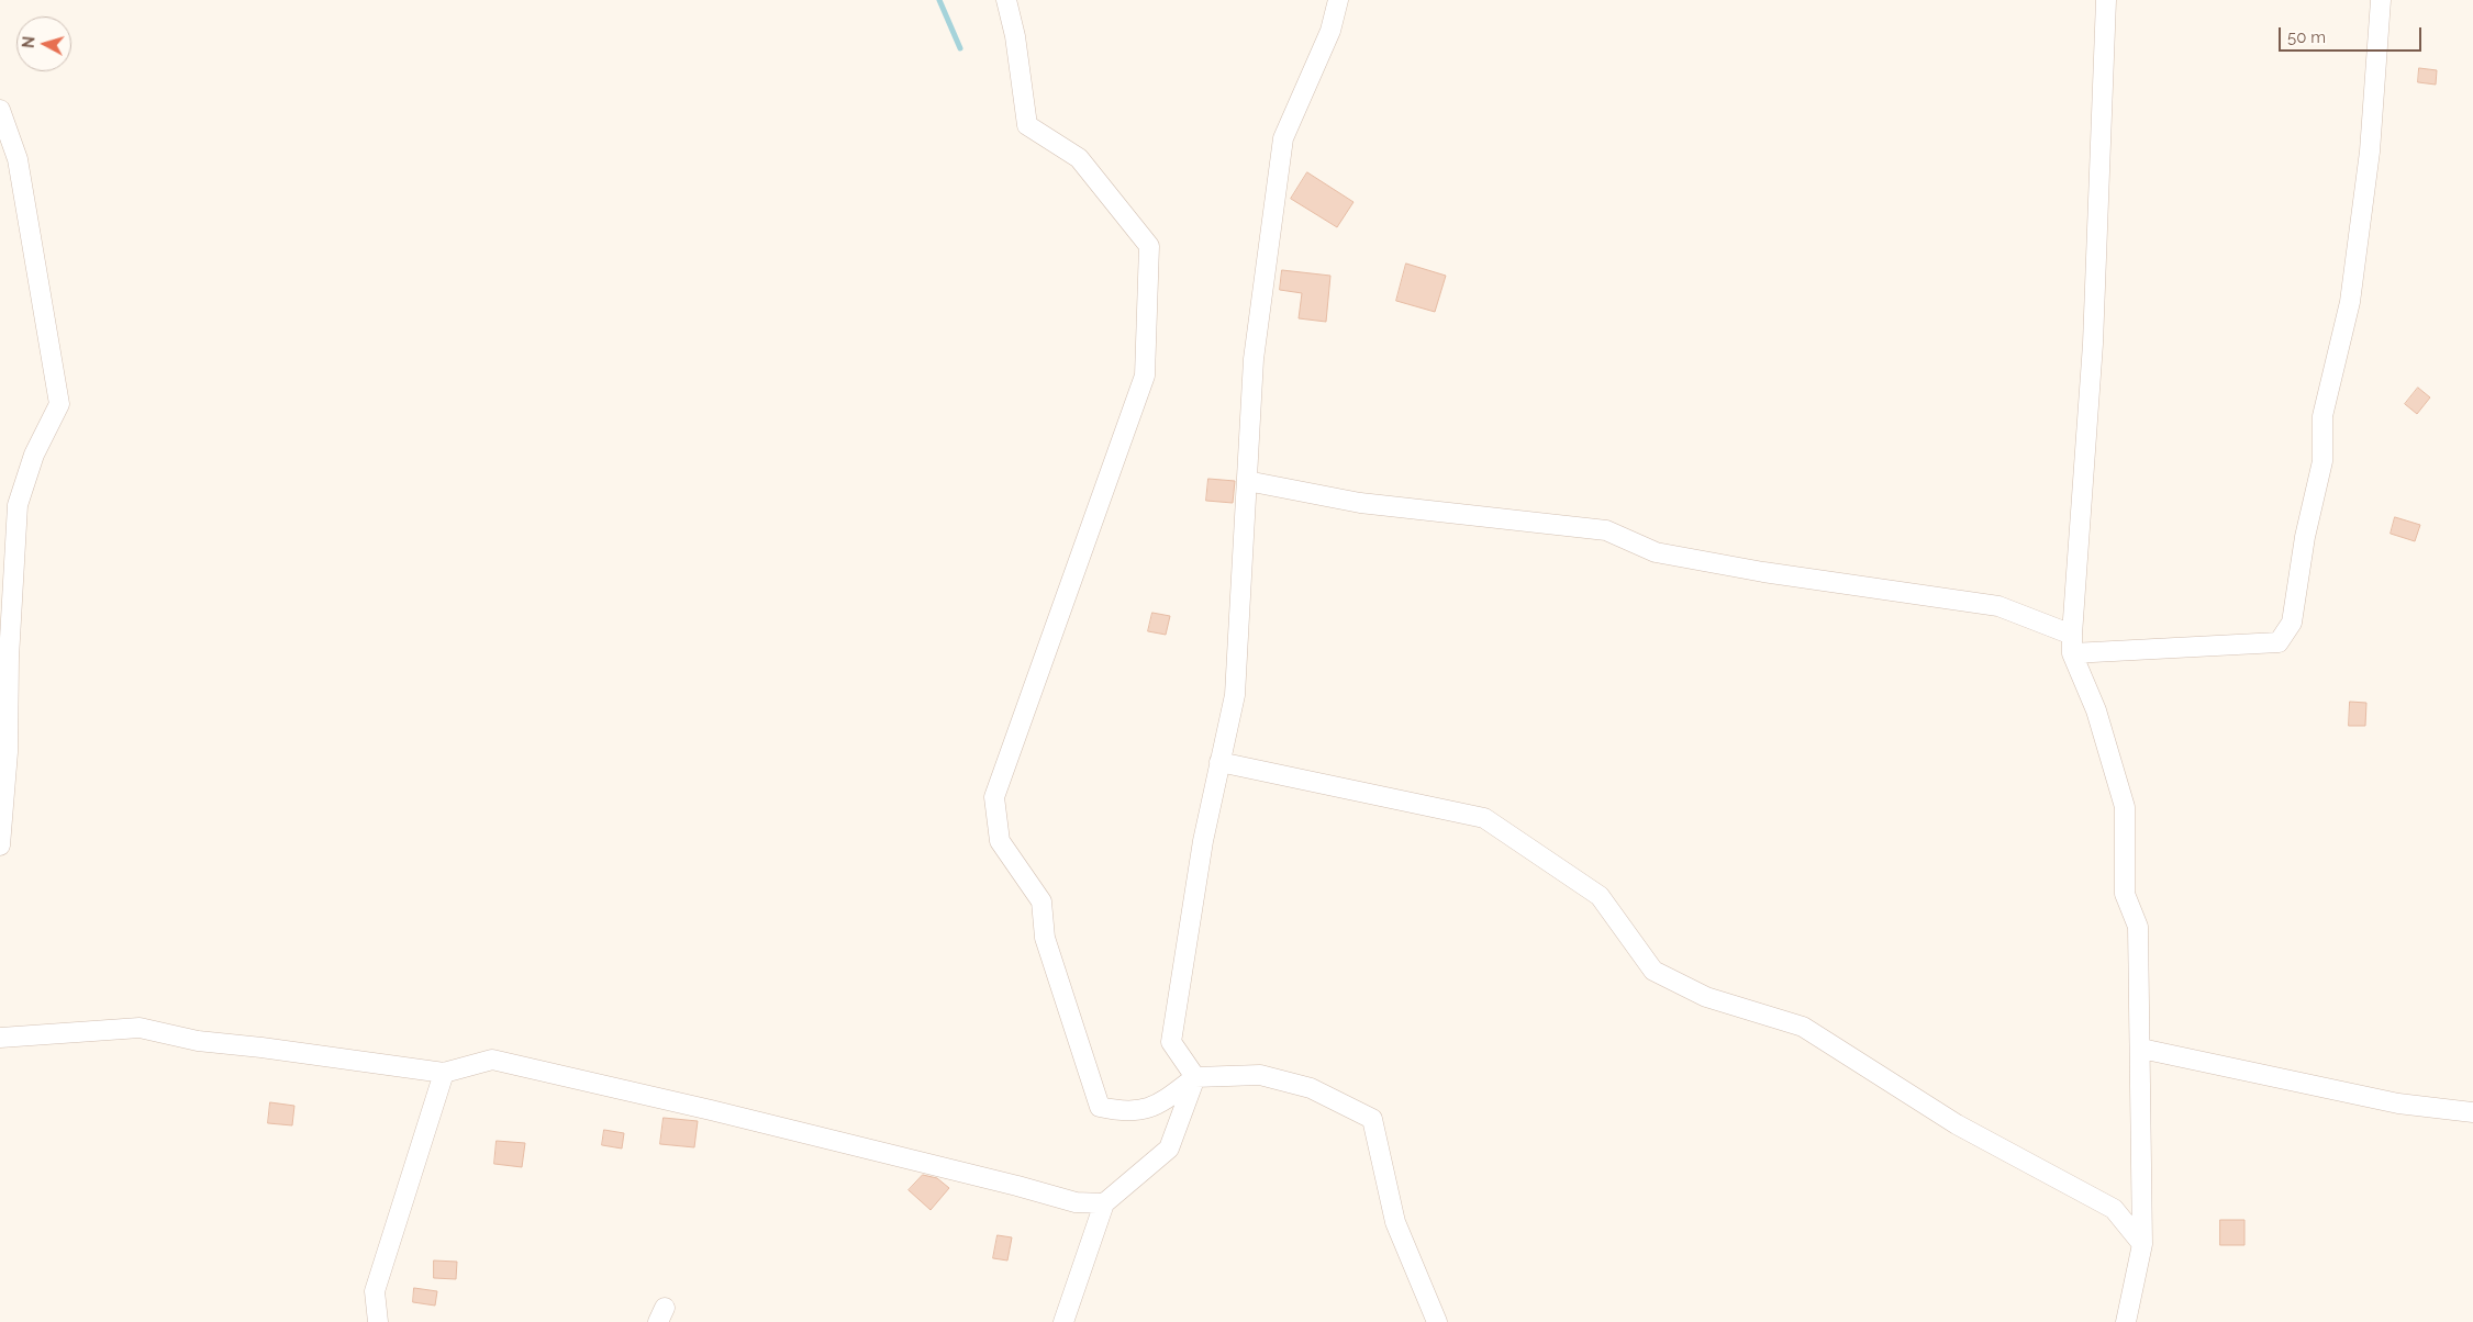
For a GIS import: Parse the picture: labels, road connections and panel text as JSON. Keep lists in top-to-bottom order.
{
  "scale_bar": "50 m",
  "north": "left"
}
